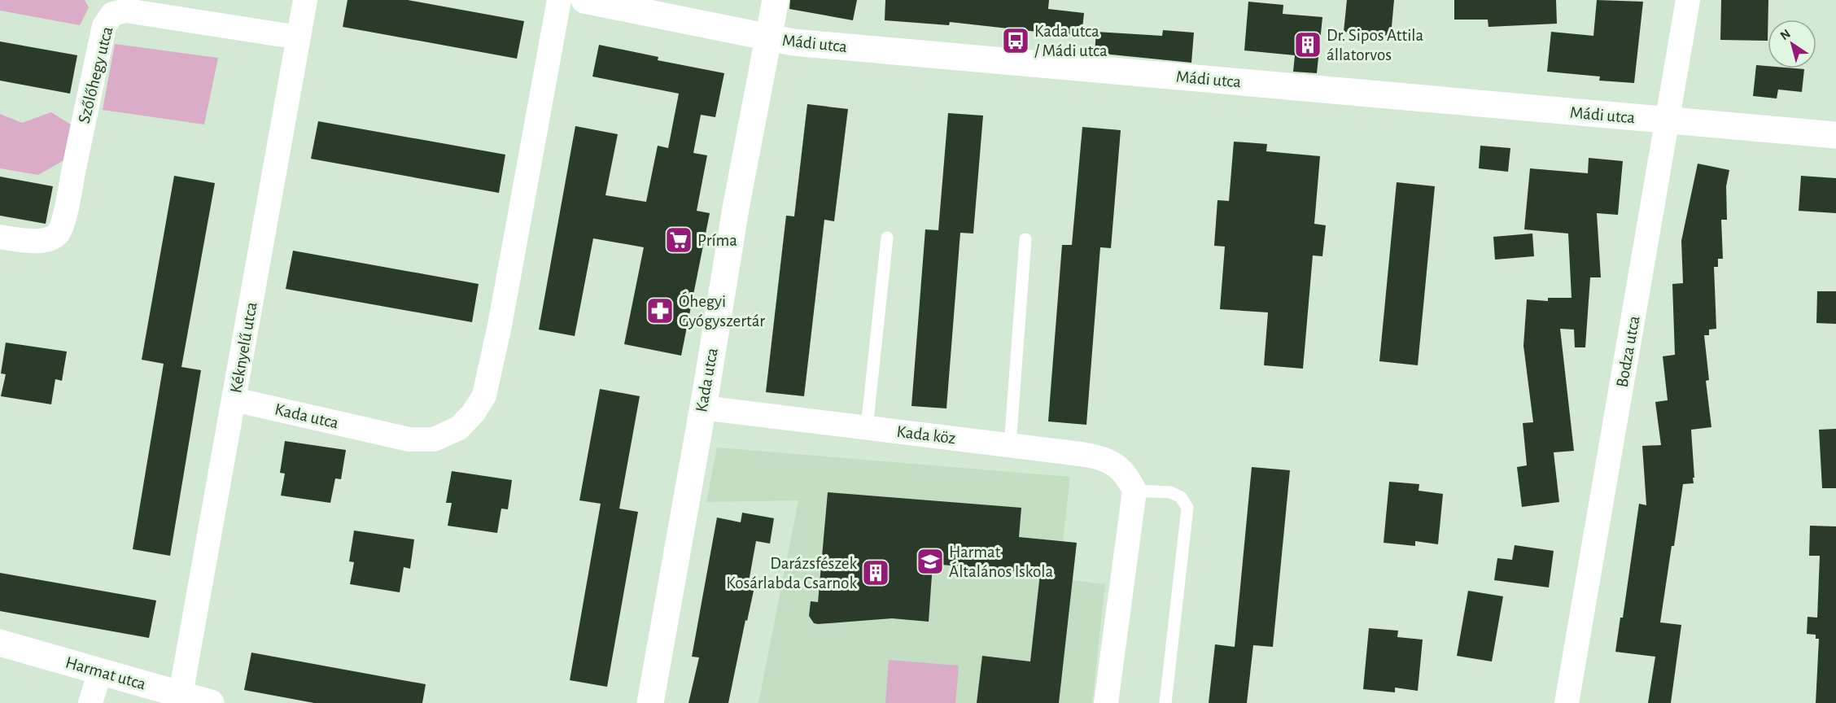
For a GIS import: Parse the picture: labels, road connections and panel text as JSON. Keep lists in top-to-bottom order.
{
  "streets": {
    "street": [
      "Mádi utca",
      "Szőlőhegy utca",
      "Kéknyelű utca",
      "Bodza utca",
      "Kada utca",
      "Kada köz",
      "Harmat utca"
    ]
  },
  "crossings": [
    ["Mádi utca", "Bodza utca"],
    ["Mádi utca", "Kada utca"],
    ["Szőlőhegy utca", "Kéknyelű utca"],
    ["Kéknyelű utca", "Kada utca"],
    ["Kéknyelű utca", "Harmat utca"],
    ["Kada utca", "Kada köz"]
  ],
  "places": {
    "bus stop": ["Kada utca / Mádi utca"],
    "building": ["Dr. Sipos Attila állatorvos", "Darázsfészek Kosárlabda Csarnok"],
    "supermarket": ["Príma"],
    "pharmacy": ["Óhegyi Gyógyszertár"],
    "school or university": ["Harmat Általános Iskola"]
  },
  "north": "top left"
}
